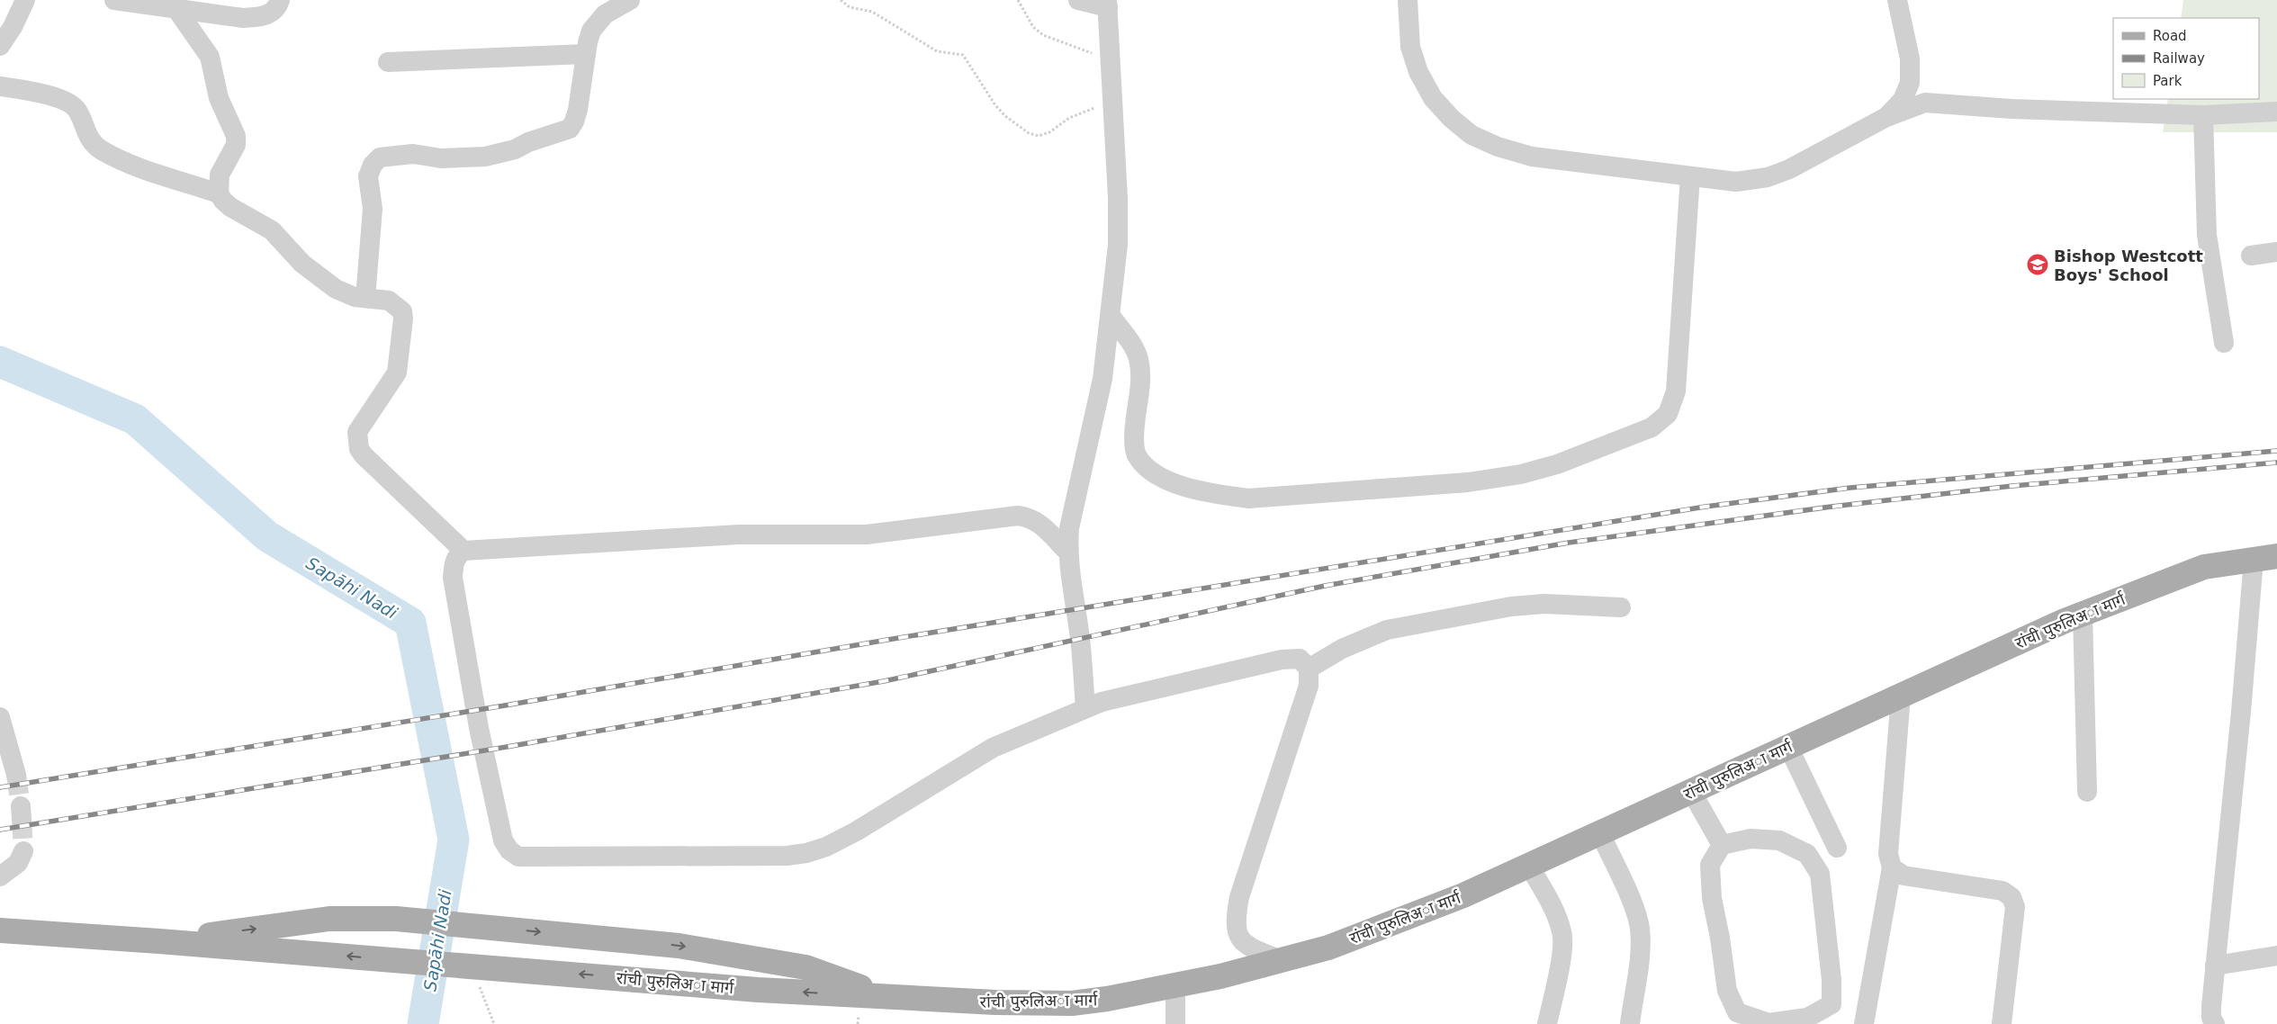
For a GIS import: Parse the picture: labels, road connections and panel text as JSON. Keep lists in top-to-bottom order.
{
  "streets": {
    "main road": ["रांची पुरुलिअा मार्ग"]
  },
  "water": ["Sapāhi Nadi"],
  "places": {
    "school or university": ["Bishop Westcott Boys' School"]
  },
  "legend": ["Road", "Railway", "Park"]
}
